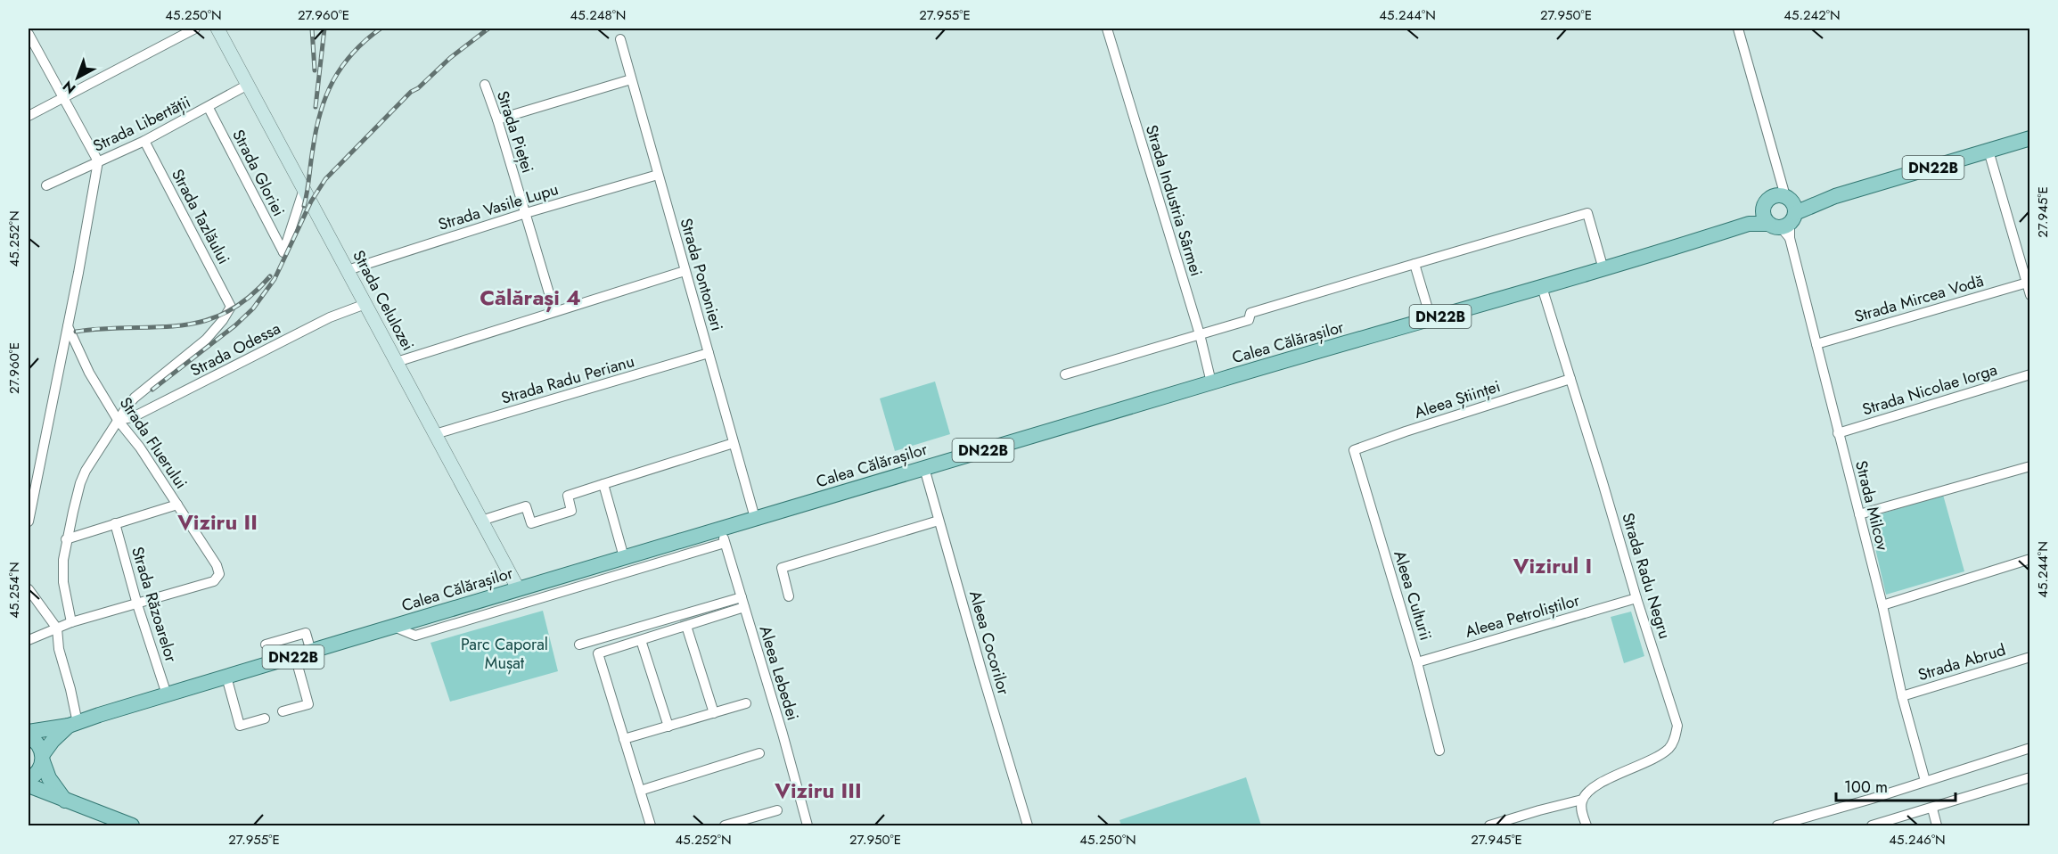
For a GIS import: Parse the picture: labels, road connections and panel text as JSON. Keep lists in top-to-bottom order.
{
  "streets": {
    "main road": ["DN22B", "Calea Călărașilor"],
    "street": [
      "Strada Libertății",
      "Strada Pieței",
      "Strada Gloriei",
      "Strada Industria Sârmei",
      "Strada Vasile Lupu",
      "Strada Tazlăului",
      "Strada Pontonieri",
      "Strada Mircea Vodă",
      "Strada Celulozei",
      "Strada Odessa",
      "Strada Radu Perianu",
      "Strada Nicolae Iorga",
      "Aleea Științei",
      "Strada Fluerului",
      "Strada Milcov",
      "Strada Radu Negru",
      "Aleea Culturii",
      "Strada Răzoarelor",
      "Aleea Petroliștilor",
      "Aleea Cocorilor",
      "Strada Abrud",
      "Aleea Lebedei"
    ]
  },
  "crossings": [
    ["Strada Libertății", "Strada Gloriei"],
    ["Strada Libertății", "Strada Tazlăului"],
    ["Strada Libertății", "Strada Celulozei"],
    ["Strada Pieței", "Strada Vasile Lupu"],
    ["DN22B", "Calea Călărașilor"],
    ["DN22B", "Strada Milcov"],
    ["Strada Gloriei", "Strada Celulozei"],
    ["Strada Industria Sârmei", "Calea Călărașilor"],
    ["Strada Vasile Lupu", "Strada Pontonieri"],
    ["Strada Vasile Lupu", "Strada Celulozei"],
    ["Strada Tazlăului", "Strada Odessa"],
    ["Strada Pontonieri", "Calea Călărașilor"],
    ["Strada Pontonieri", "Strada Radu Perianu"],
    ["Strada Mircea Vodă", "Strada Milcov"],
    ["Strada Celulozei", "Calea Călărașilor"],
    ["Strada Celulozei", "Strada Odessa"],
    ["Strada Celulozei", "Strada Radu Perianu"],
    ["Calea Călărașilor", "Strada Milcov"],
    ["Calea Călărașilor", "Strada Radu Negru"],
    ["Calea Călărașilor", "Strada Răzoarelor"],
    ["Calea Călărașilor", "Aleea Cocorilor"],
    ["Calea Călărașilor", "Aleea Lebedei"],
    ["Strada Odessa", "Strada Fluerului"],
    ["Strada Nicolae Iorga", "Strada Milcov"],
    ["Aleea Științei", "Strada Radu Negru"],
    ["Aleea Științei", "Aleea Culturii"],
    ["Strada Fluerului", "Strada Răzoarelor"],
    ["Strada Milcov", "Strada Abrud"],
    ["Strada Radu Negru", "Aleea Petroliștilor"],
    ["Aleea Culturii", "Aleea Petroliștilor"]
  ],
  "districts": [
    "Călărași 4",
    "Viziru II",
    "Vizirul I",
    "Viziru III"
  ],
  "parks": ["Parc Caporal Mușat"],
  "scale_bar": "100 m",
  "north": "bottom left",
  "coordinates": [
    "45.250°N",
    "27.960°E",
    "45.248°N",
    "27.955°E",
    "45.244°N",
    "27.950°E",
    "45.242°N",
    "27.945°E",
    "45.252°N",
    "45.254°N",
    "45.246°N"
  ]
}
